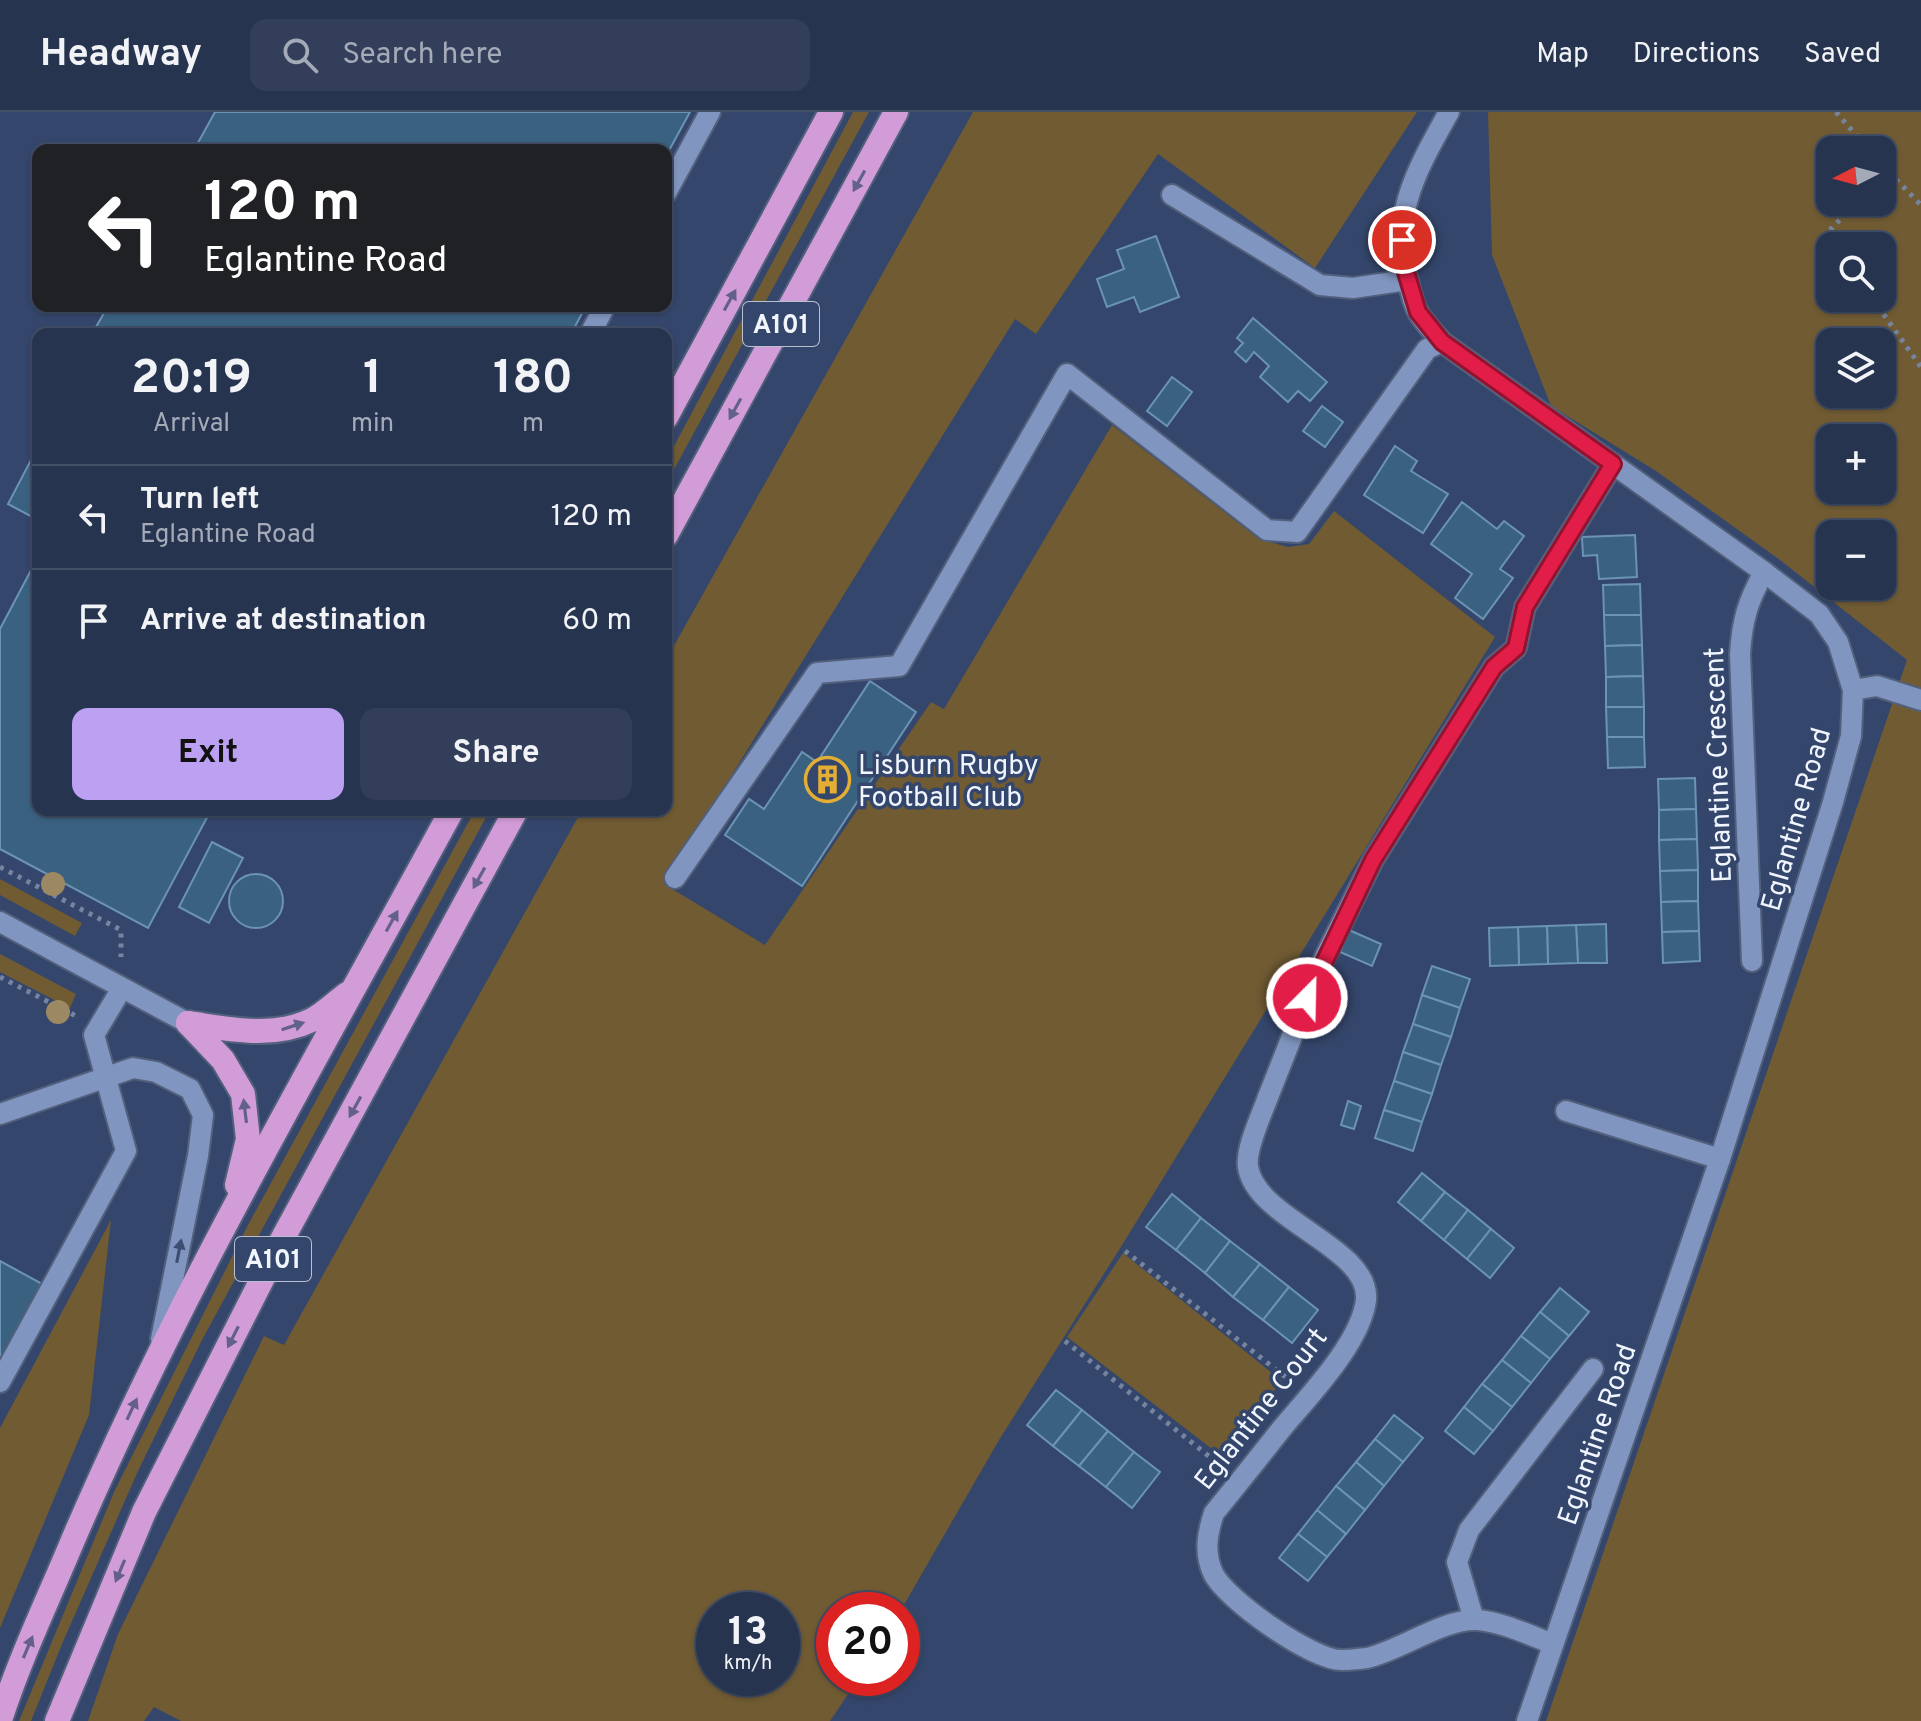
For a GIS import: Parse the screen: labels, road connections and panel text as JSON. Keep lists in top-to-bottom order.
{
  "streets": {
    "highway": ["A101"],
    "street": ["Eglantine Crescent", "Eglantine Road", "Eglantine Court"]
  },
  "crossings": [
    ["Eglantine Crescent", "Eglantine Road"],
    ["Eglantine Road", "Eglantine Court"]
  ],
  "places": {
    "building": ["Lisburn Rugby Football Club"]
  },
  "north": "left",
  "page": {
    "header": "Headway",
    "search": "Search here",
    "nav": ["Map", "Directions", "Saved"],
    "map_buttons": ["+", "−"],
    "turn": ["120 m", "Eglantine Road"],
    "eta": [
      "20:19",
      "Arrival",
      "1",
      "min",
      "180",
      "m"
    ],
    "list": [
      {
        "name": "Turn left",
        "note": "Eglantine Road",
        "value": "120 m"
      },
      {
        "name": "Arrive at destination",
        "value": "60 m"
      }
    ],
    "buttons": ["Exit", "Share"],
    "speed": "13 km/h",
    "limit": "20"
  }
}
